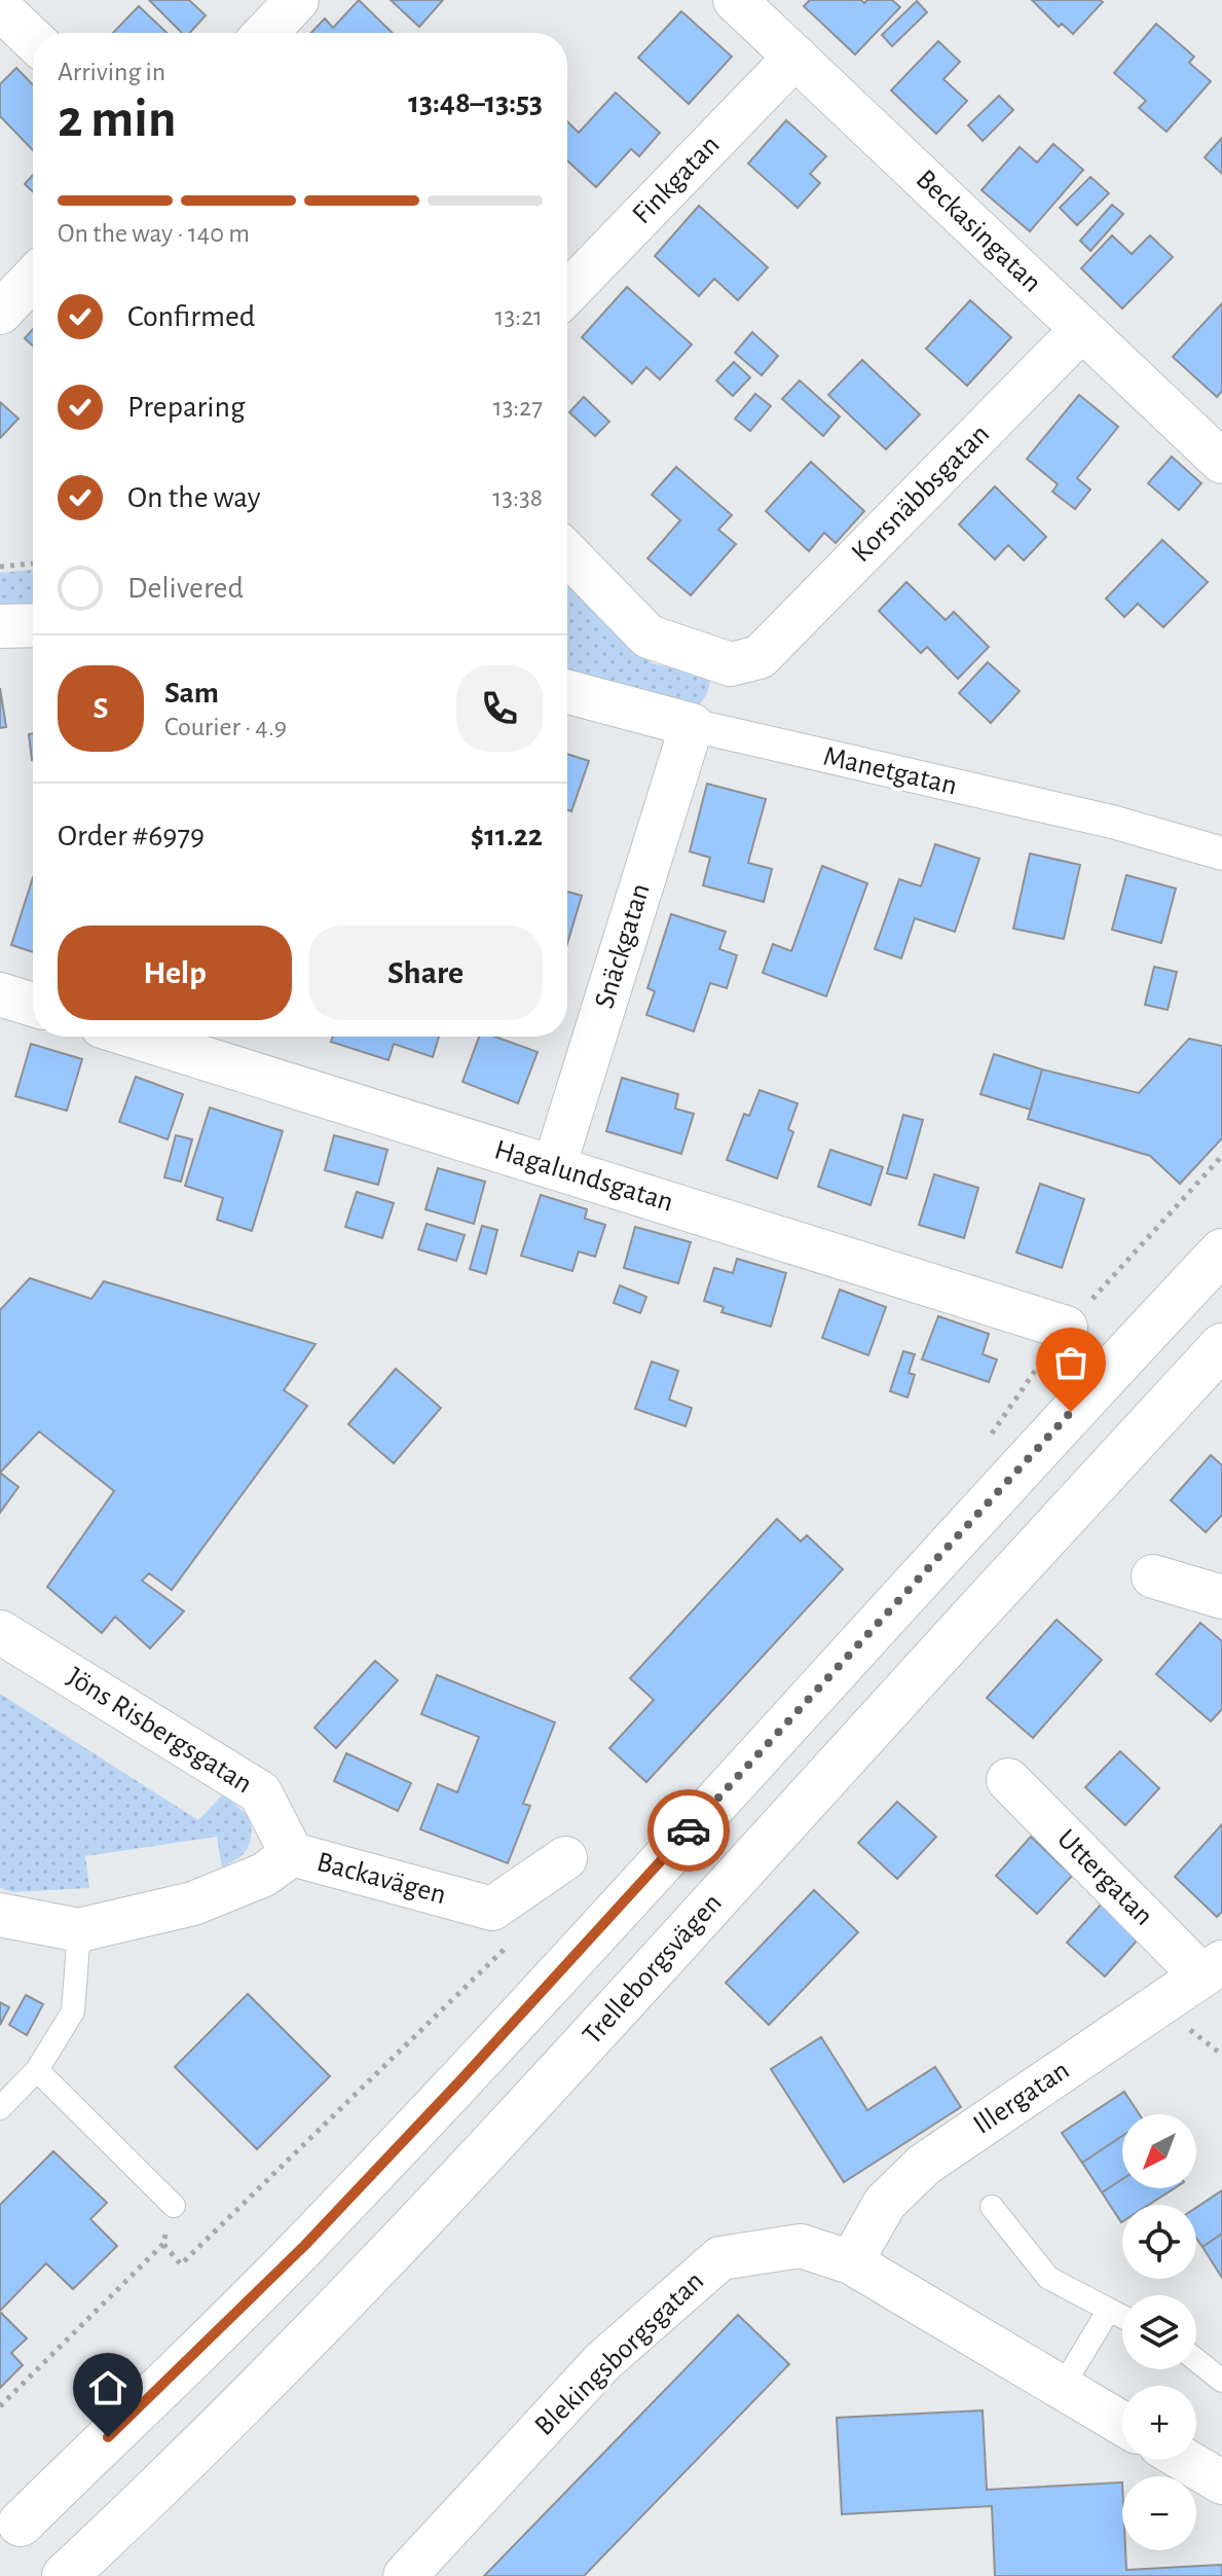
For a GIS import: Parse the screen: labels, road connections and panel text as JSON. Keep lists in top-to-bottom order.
{
  "streets": {
    "highway": ["Trelleborgsvägen"],
    "street": [
      "Finkgatan",
      "Beckasingatan",
      "Korsnäbbsgatan",
      "Manetgatan",
      "Snäckgatan",
      "Hagalundsgatan",
      "Jöns Risbergsgatan",
      "Uttergatan",
      "Backavägen",
      "Illergatan",
      "Blekingsborgsgatan"
    ]
  },
  "crossings": [
    ["Finkgatan", "Beckasingatan"],
    ["Beckasingatan", "Korsnäbbsgatan"],
    ["Manetgatan", "Snäckgatan"],
    ["Snäckgatan", "Hagalundsgatan"],
    ["Jöns Risbergsgatan", "Backavägen"],
    ["Uttergatan", "Illergatan"],
    ["Illergatan", "Blekingsborgsgatan"]
  ],
  "north": "bottom left",
  "page": {
    "heading": ["2 min", "Arriving in", "13:48–13:53"],
    "panel": [
      "Sam",
      "Courier · 4.9",
      "Order #6979",
      "$11.22"
    ],
    "bar": "On the way · 140 m",
    "list": [
      ["Confirmed", "13:21"],
      ["Preparing", "13:27"],
      ["On the way", "13:38"],
      "Delivered"
    ],
    "round": "S",
    "buttons": ["Help", "Share"],
    "map_buttons": ["+", "−"]
  }
}
